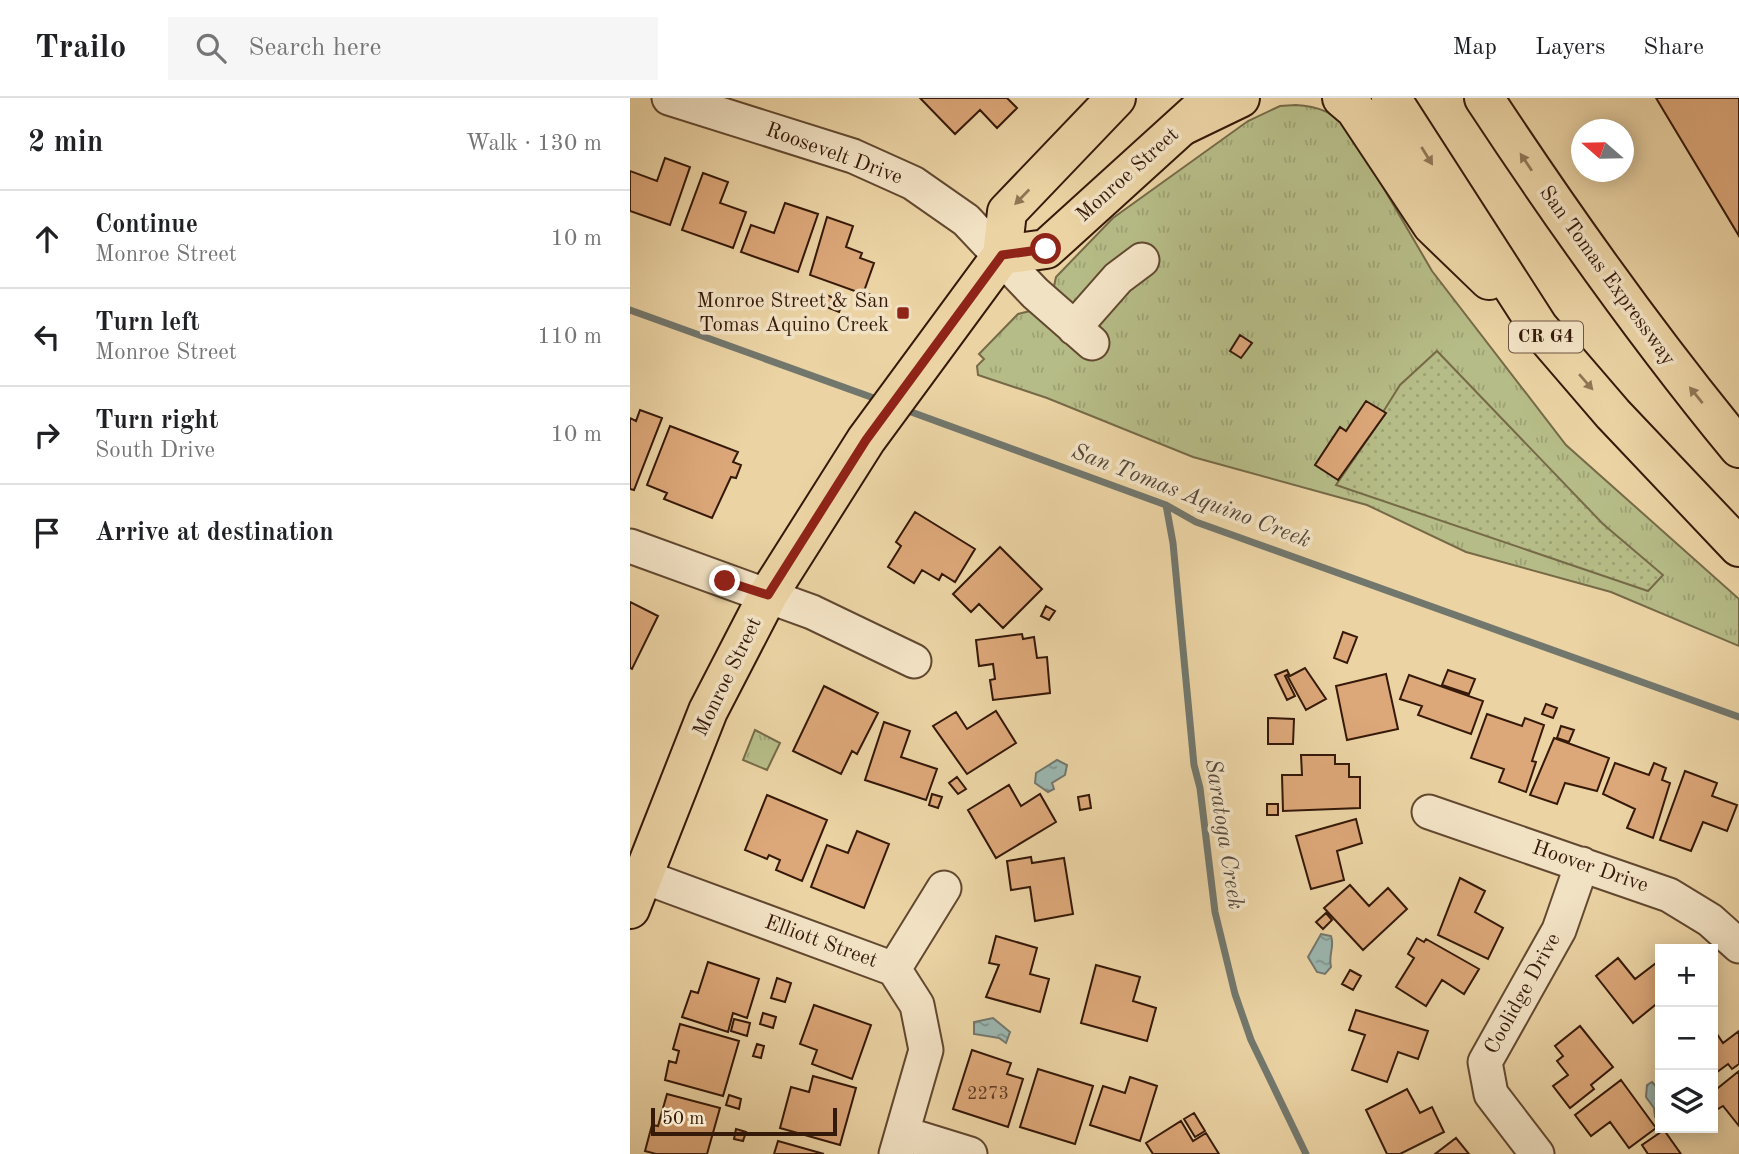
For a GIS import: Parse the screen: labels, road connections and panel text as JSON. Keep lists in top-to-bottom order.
{
  "streets": {
    "main road": ["Monroe Street", "San Tomas Expressway", "CR G4"],
    "street": [
      "Roosevelt Drive",
      "Hoover Drive",
      "Elliott Street",
      "Coolidge Drive"
    ]
  },
  "crossings": [
    ["Roosevelt Drive", "Monroe Street"],
    ["Monroe Street", "Elliott Street"],
    ["Hoover Drive", "Coolidge Drive"]
  ],
  "water": ["San Tomas Aquino Creek", "Saratoga Creek"],
  "places": {
    "transit": ["Monroe Street & San Tomas Aquino Creek"]
  },
  "house_numbers": ["2273"],
  "scale_bar": "50 m",
  "north": "left",
  "page": {
    "header": "Trailo",
    "search": "Search here",
    "nav": ["Map", "Layers", "Share"],
    "heading": ["2 min", "Walk · 130 m"],
    "list": [
      ["Continue", "Monroe Street", "10 m"],
      ["Turn left", "Monroe Street", "110 m"],
      ["Turn right", "South Drive", "10 m"],
      "Arrive at destination"
    ],
    "map_buttons": ["+", "−"],
    "scale": "50 m"
  }
}
